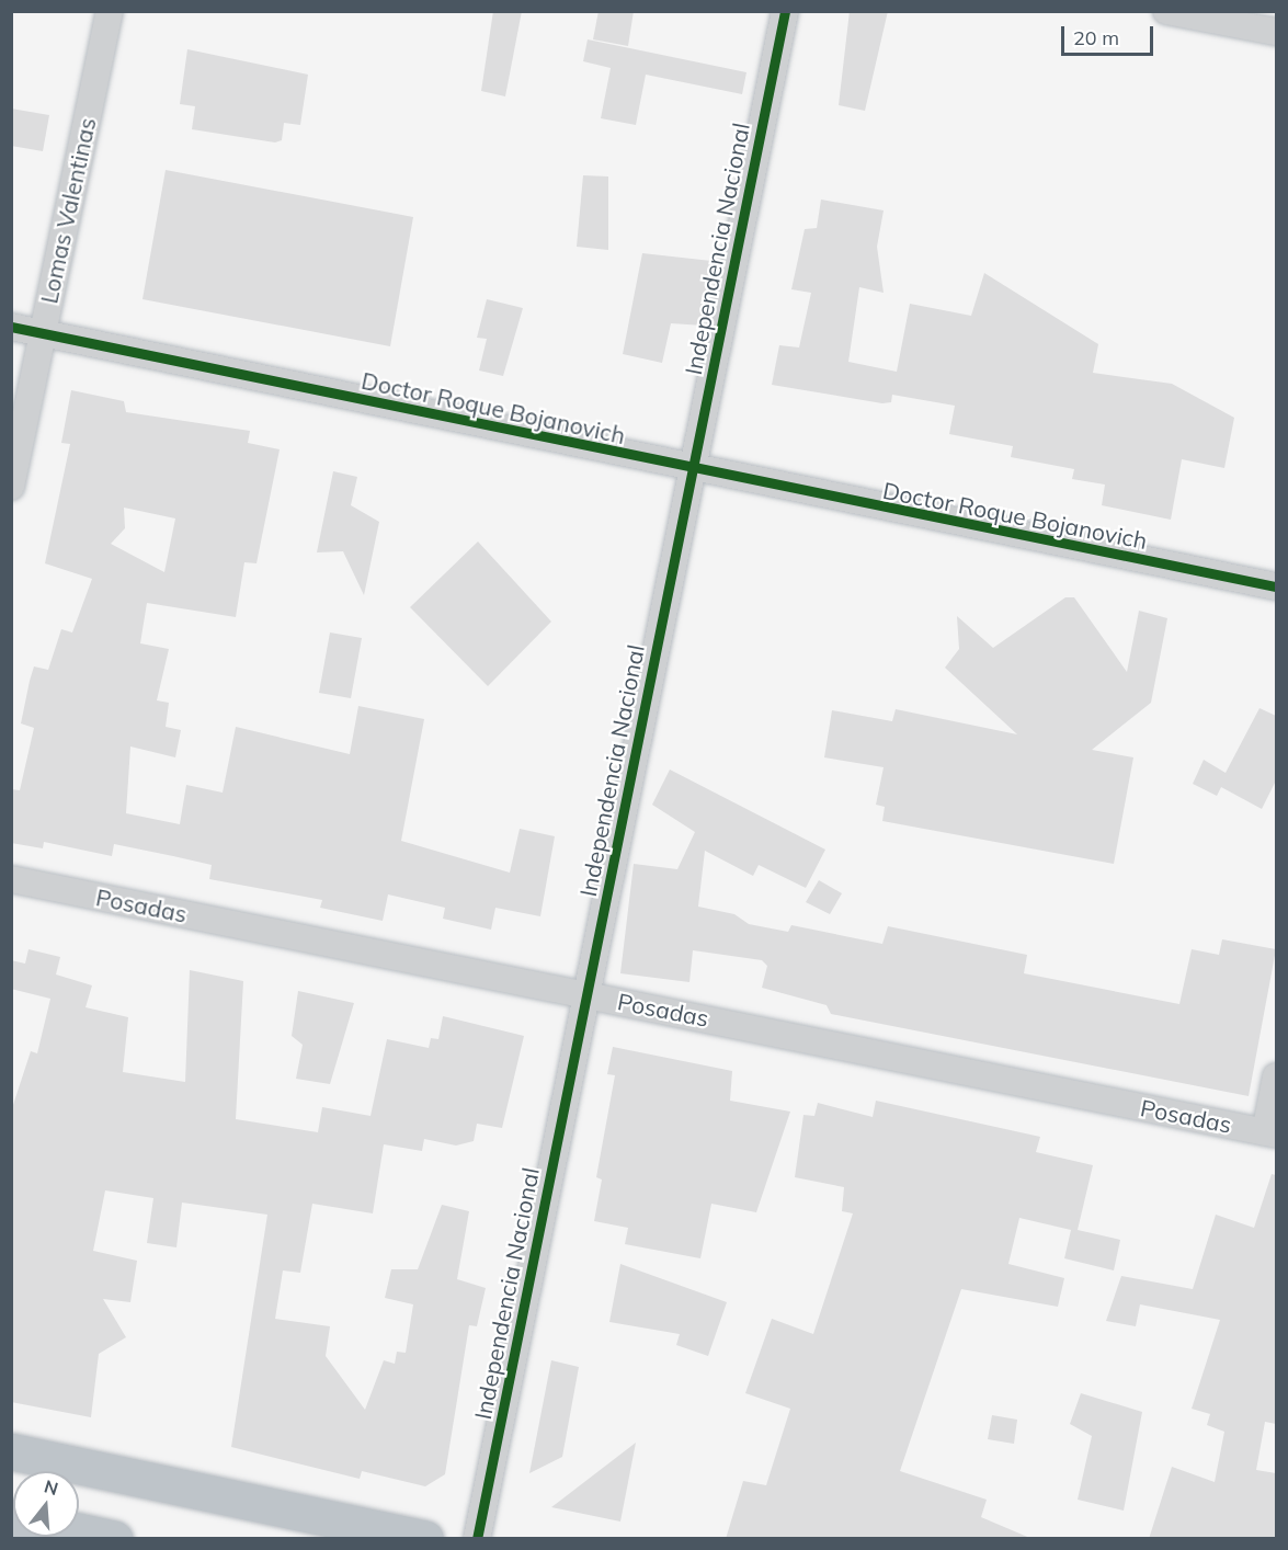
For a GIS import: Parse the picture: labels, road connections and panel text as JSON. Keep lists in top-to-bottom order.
{
  "streets": {
    "street": [
      "Lomas Valentinas",
      "Independencia Nacional",
      "Doctor Roque Bojanovich",
      "Posadas"
    ]
  },
  "crossings": [
    ["Lomas Valentinas", "Doctor Roque Bojanovich"],
    ["Independencia Nacional", "Doctor Roque Bojanovich"],
    ["Independencia Nacional", "Posadas"]
  ],
  "scale_bar": "20 m",
  "north": "top"
}
